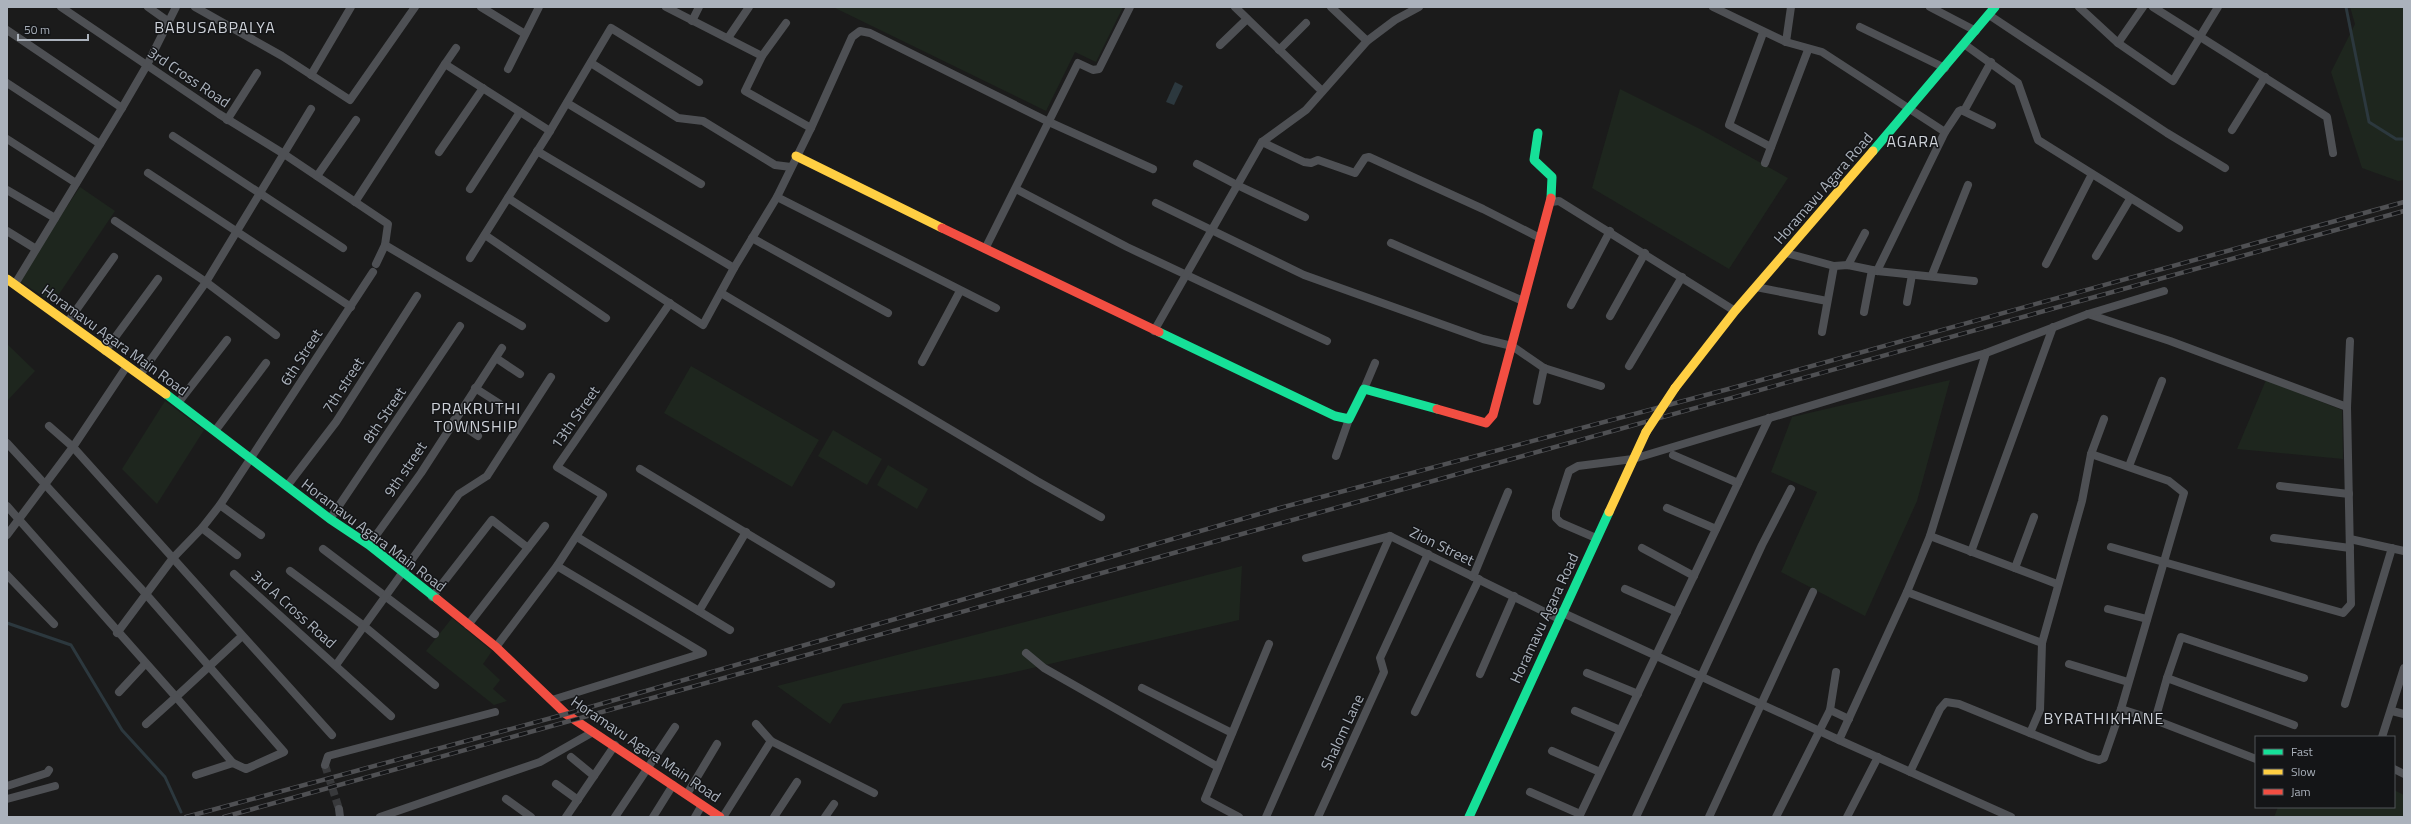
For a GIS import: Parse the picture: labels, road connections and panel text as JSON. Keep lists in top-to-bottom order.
{
  "streets": {
    "street": [
      "3rd Cross Road",
      "Horamavu Agara Road",
      "Horamavu Agara Main Road",
      "6th Street",
      "7th street",
      "8th Street",
      "13th Street",
      "9th street",
      "Zion Street",
      "3rd A Cross Road",
      "Shalom Lane"
    ]
  },
  "crossings": [
    ["3rd Cross Road", "6th Street"],
    ["Horamavu Agara Road", "Zion Street"],
    ["Horamavu Agara Main Road", "6th Street"],
    ["Horamavu Agara Main Road", "7th street"],
    ["Horamavu Agara Main Road", "8th Street"],
    ["Horamavu Agara Main Road", "13th Street"],
    ["Horamavu Agara Main Road", "9th street"],
    ["Zion Street", "Shalom Lane"]
  ],
  "districts": [
    "BABUSABPALYA",
    "AGARA",
    "PRAKRUTHI TOWNSHIP",
    "BYRATHIKHANE"
  ],
  "legend": ["Fast", "Slow", "Jam"],
  "scale_bar": "50 m"
}
